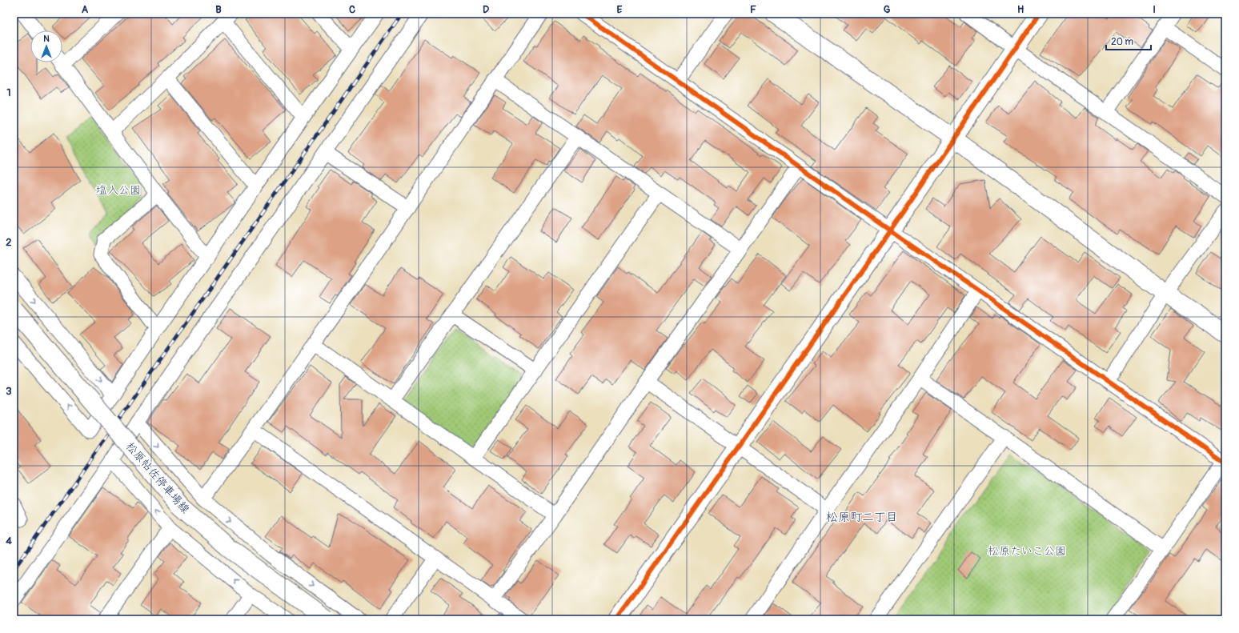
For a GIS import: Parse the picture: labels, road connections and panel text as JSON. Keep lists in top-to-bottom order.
{
  "streets": {
    "street": ["松原帖佐停車場線"]
  },
  "districts": ["松原町二丁目"],
  "parks": ["塩入公園", "松原たいこ公園"],
  "scale_bar": "20 m",
  "north": "top",
  "grid": {
    "columns": [
      "A",
      "B",
      "C",
      "D",
      "E",
      "F",
      "G",
      "H",
      "I"
    ],
    "rows": [
      "1",
      "2",
      "3",
      "4"
    ]
  }
}
